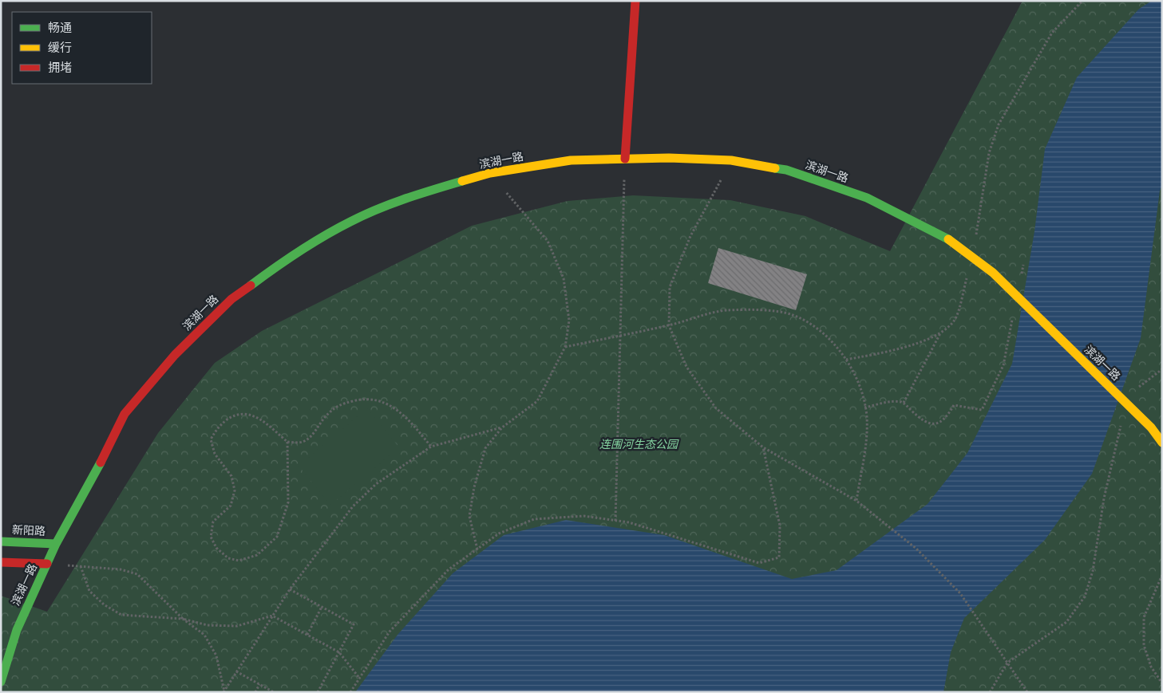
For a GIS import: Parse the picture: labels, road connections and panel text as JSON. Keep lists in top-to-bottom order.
{
  "streets": {
    "street": ["滨湖一路", "新阳路"]
  },
  "crossings": [
    ["滨湖一路", "新阳路"]
  ],
  "parks": ["连围河生态公园"],
  "legend": ["畅通", "缓行", "拥堵"]
}
